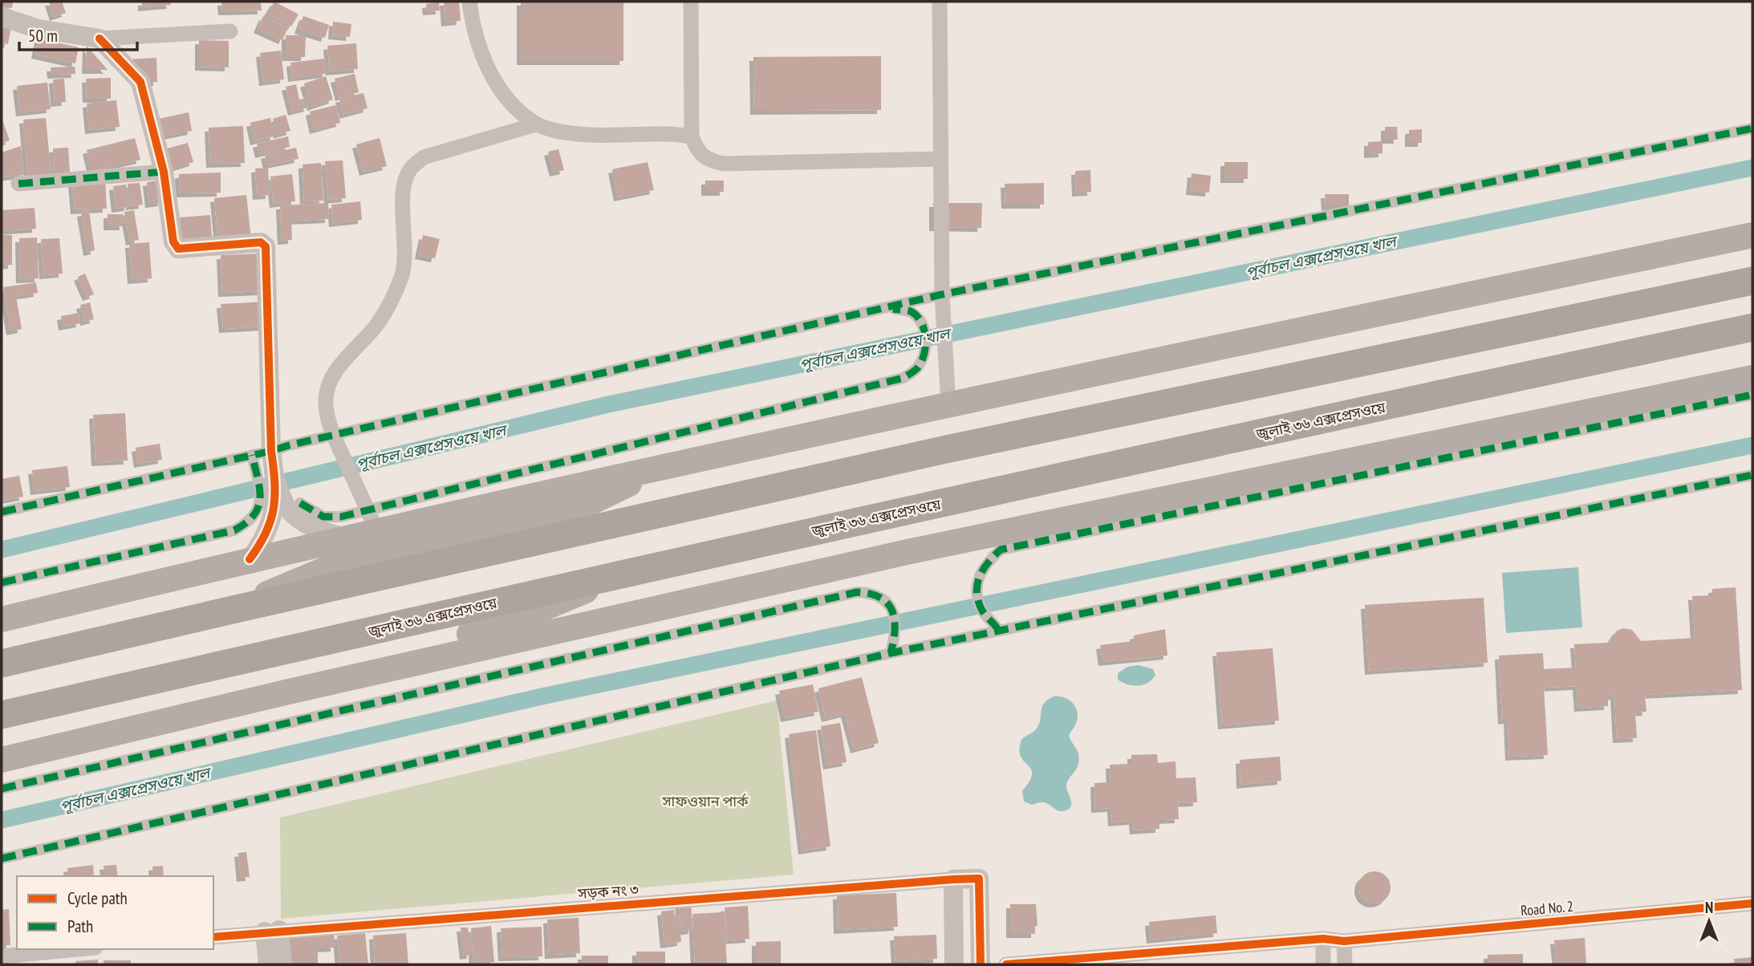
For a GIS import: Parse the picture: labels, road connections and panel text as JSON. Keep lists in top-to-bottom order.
{
  "streets": {
    "highway": ["জুলাই ৩৬ এক্সপ্রেসওয়ে"],
    "street": ["সড়ক নং ৩", "Road No. 2"]
  },
  "water": ["পূর্বাচল এক্সপ্রেসওয়ে খাল"],
  "parks": ["সাফওয়ান পার্ক"],
  "legend": ["Cycle path", "Path"],
  "scale_bar": "50 m",
  "north": "top"
}
